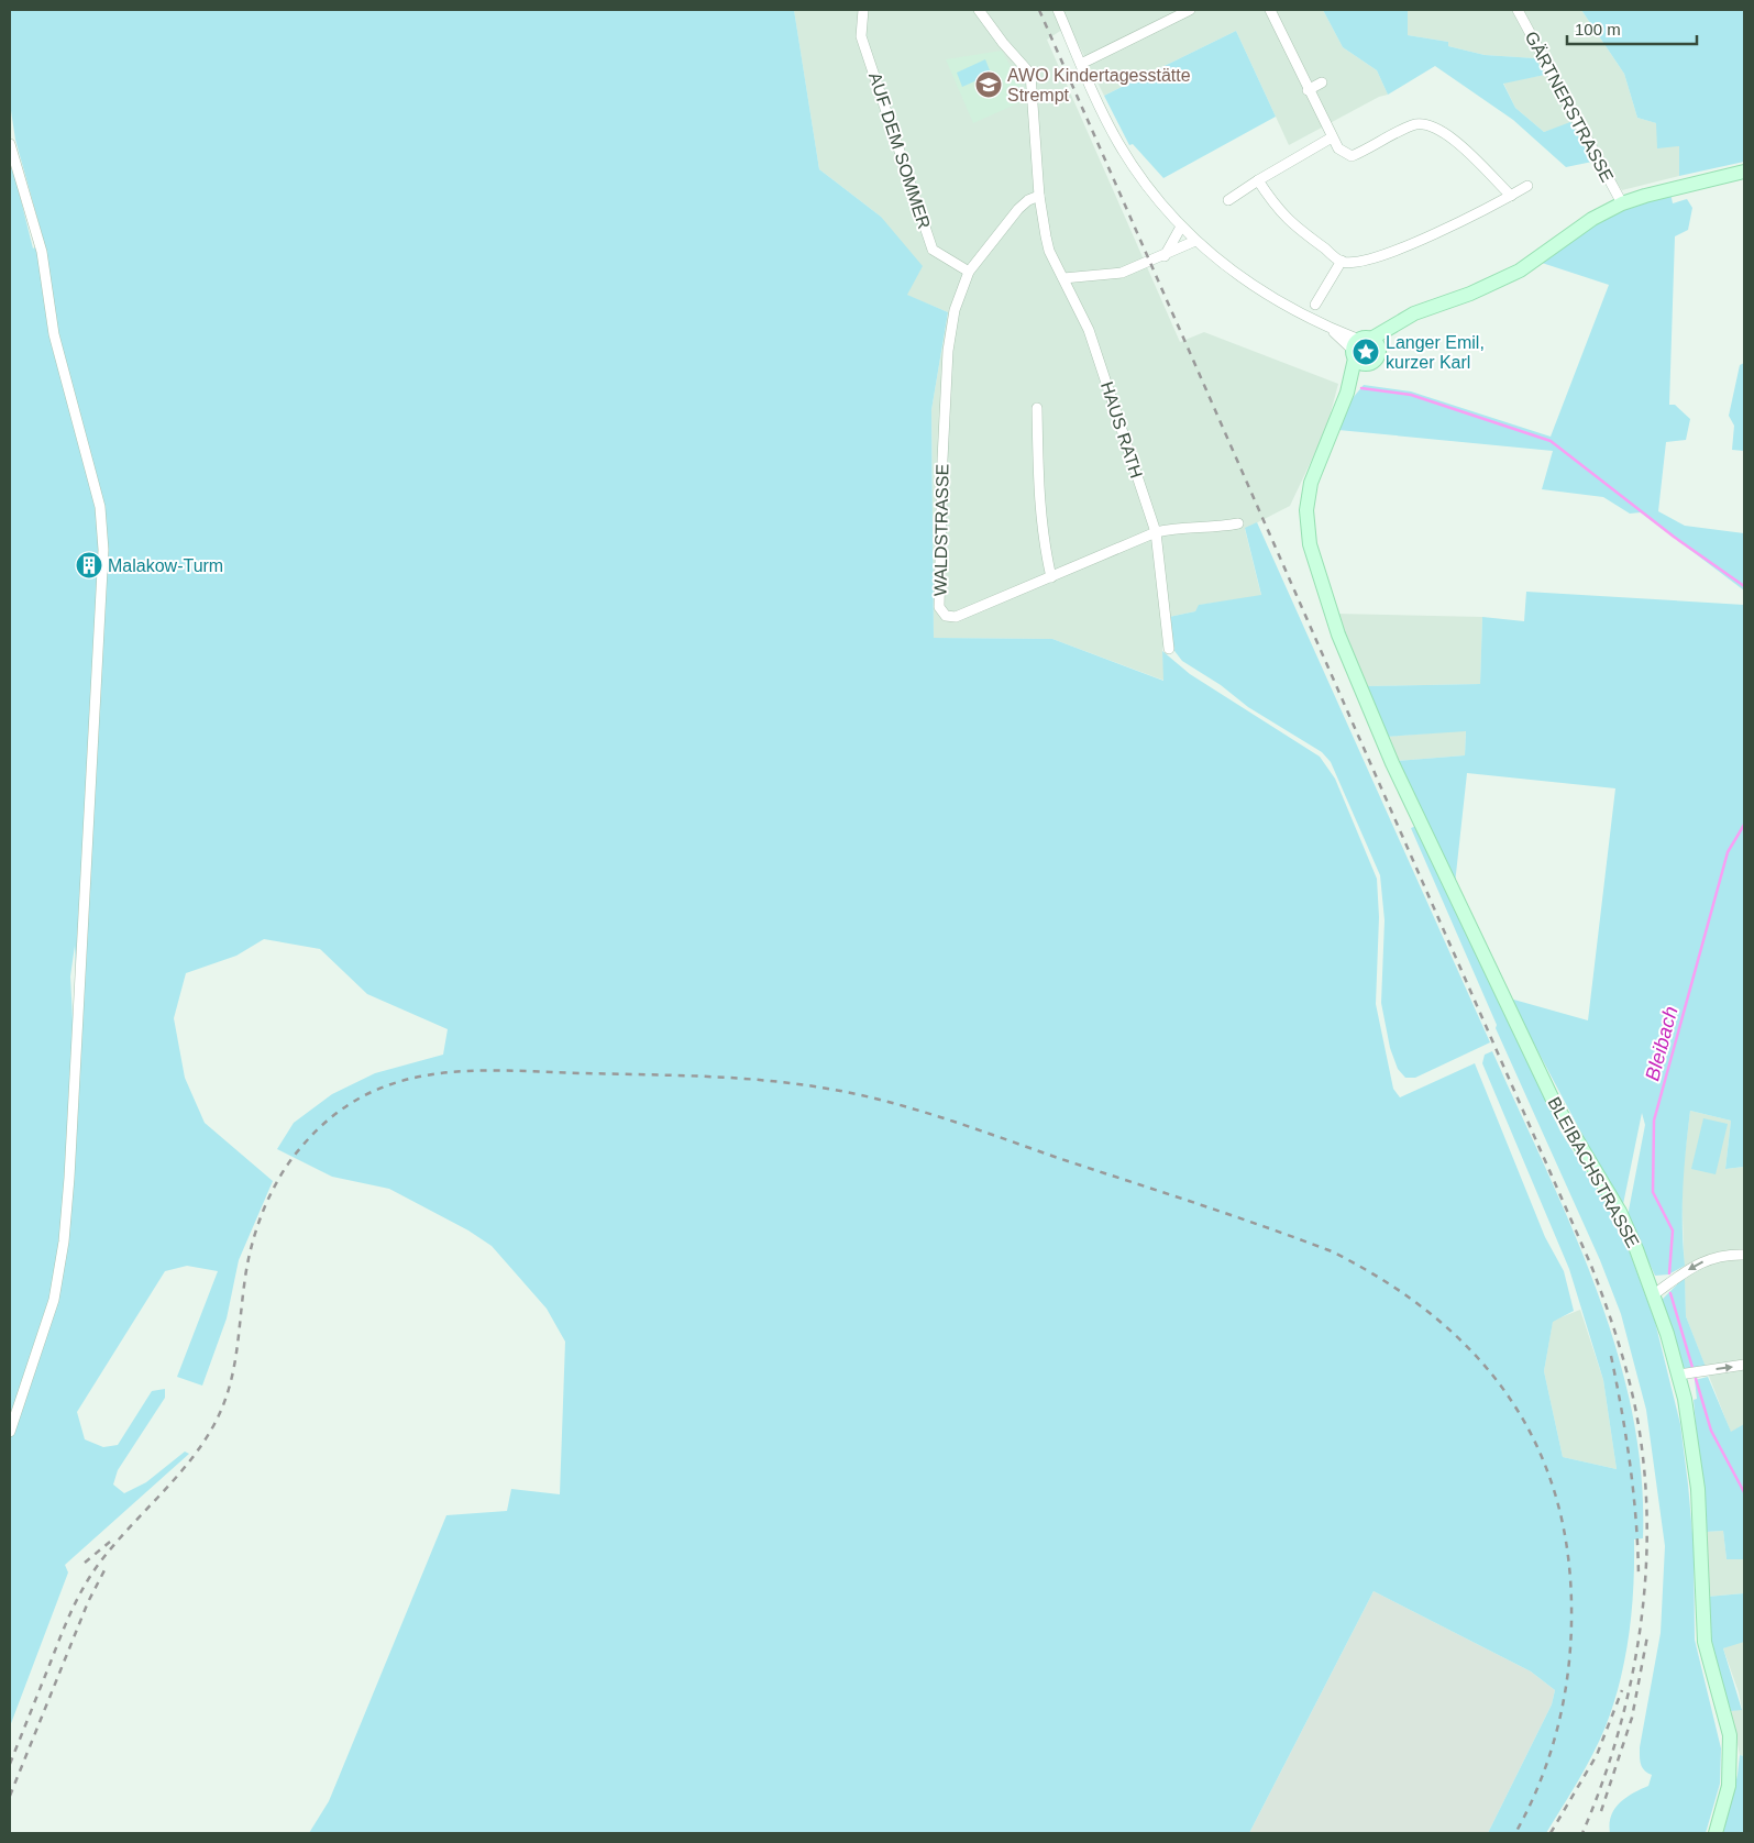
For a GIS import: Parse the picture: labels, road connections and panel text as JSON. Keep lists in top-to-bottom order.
{
  "streets": {
    "main road": ["BLEIBACHSTRASSE"],
    "street": [
      "GÄRTNERSTRASSE",
      "AUF DEM SOMMER",
      "HAUS RATH",
      "WALDSTRASSE"
    ]
  },
  "crossings": [
    ["AUF DEM SOMMER", "WALDSTRASSE"],
    ["HAUS RATH", "WALDSTRASSE"]
  ],
  "water": ["Bleibach"],
  "places": {
    "school or university": ["AWO Kindertagesstätte Strempt"],
    "place": ["Langer Emil, kurzer Karl"],
    "building": ["Malakow-Turm"]
  },
  "scale_bar": "100 m"
}
